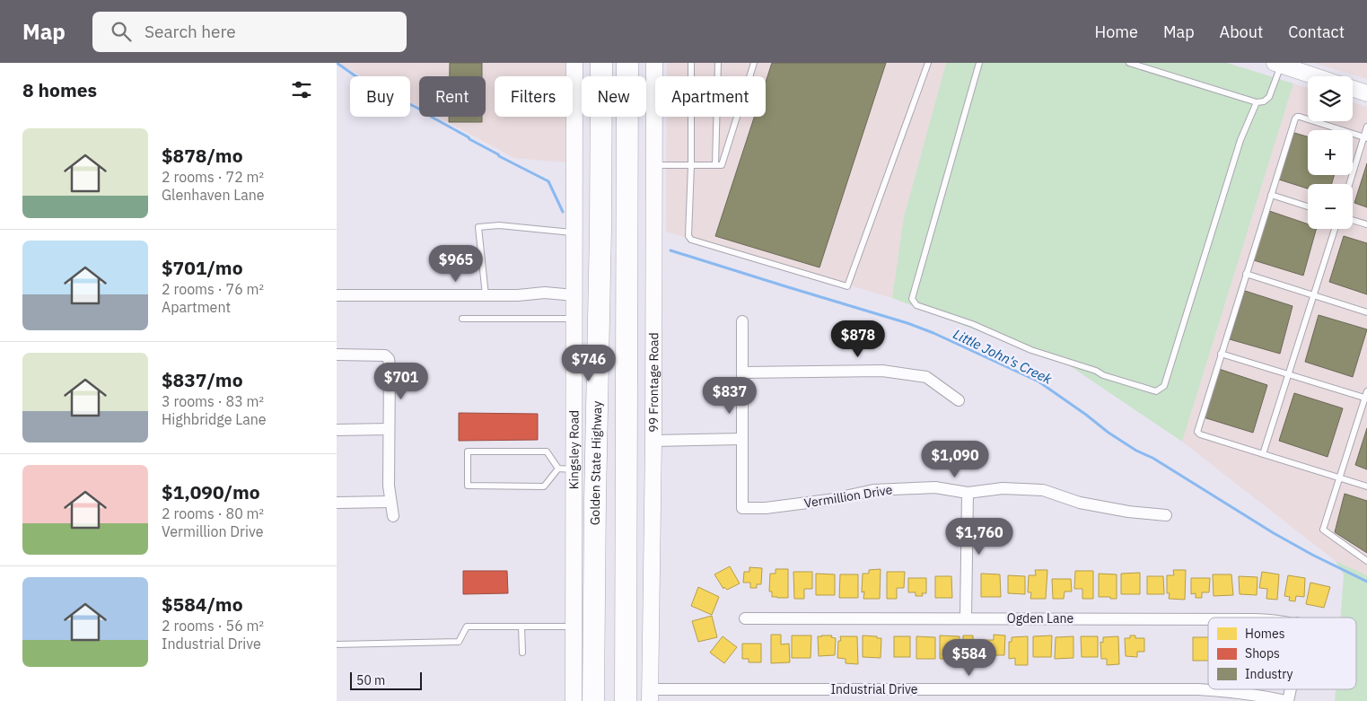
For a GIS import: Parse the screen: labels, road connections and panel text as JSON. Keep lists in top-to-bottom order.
{
  "streets": {
    "highway": ["Golden State Highway"],
    "street": [
      "99 Frontage Road",
      "Kingsley Road",
      "Vermillion Drive",
      "Ogden Lane",
      "Industrial Drive"
    ]
  },
  "crossings": [
    ["99 Frontage Road", "Industrial Drive"]
  ],
  "water": ["Little John's Creek"],
  "legend": ["Homes", "Shops", "Industry"],
  "scale_bar": "50 m",
  "page": {
    "header": "Map",
    "search": "Search here",
    "nav": [
      "Home",
      "Map",
      "About",
      "Contact"
    ],
    "heading": "8 homes",
    "map_buttons": ["+", "−"],
    "chip": [
      "Buy",
      "Rent",
      "Filters",
      "New",
      "Apartment"
    ],
    "list": [
      {
        "name": "$878/mo",
        "note": "2 rooms · 72 m² · Glenhaven Lane"
      },
      {
        "name": "$701/mo",
        "note": "2 rooms · 76 m² · Apartment"
      },
      {
        "name": "$837/mo",
        "note": "3 rooms · 83 m² · Highbridge Lane"
      },
      {
        "name": "$1,090/mo",
        "note": "2 rooms · 80 m² · Vermillion Drive"
      },
      {
        "name": "$584/mo",
        "note": "2 rooms · 56 m² · Industrial Drive"
      }
    ],
    "price": [
      "$965",
      "$878",
      "$746",
      "$701",
      "$837",
      "$1,090",
      "$1,760",
      "$584"
    ],
    "scale": "50 m"
  }
}
